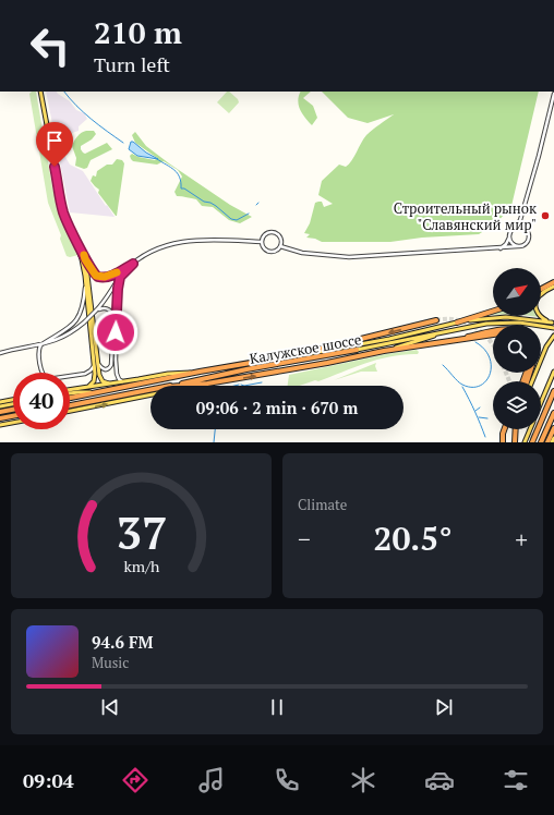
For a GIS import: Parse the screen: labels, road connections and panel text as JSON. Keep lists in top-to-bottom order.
{
  "streets": {
    "highway": ["Калужское шоссе"]
  },
  "places": ["Строительный рынок \"Славянский мир\""],
  "north": "top right",
  "page": {
    "turn": ["210 m", "Turn left"],
    "limit": "40",
    "trip": "09:06 · 2 min · 670 m",
    "tile": "Climate",
    "heat": ["−", "20.5°", "+"],
    "song": ["94.6 FM", "Music"],
    "tabs": "09:04",
    "gauge": ["37", "km/h"]
  }
}
